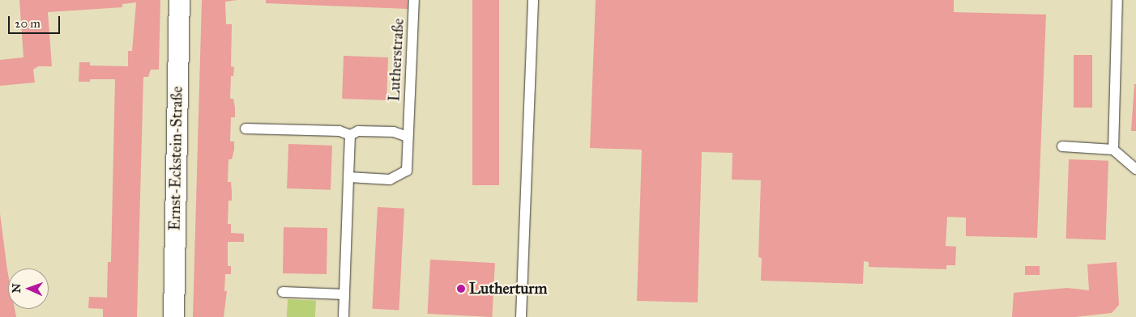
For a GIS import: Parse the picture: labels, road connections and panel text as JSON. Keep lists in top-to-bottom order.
{
  "streets": {
    "street": ["Ernst-Eckstein-Straße"],
    "lane": ["Lutherstraße"]
  },
  "places": ["Lutherturm"],
  "scale_bar": "20 m",
  "north": "left"
}
